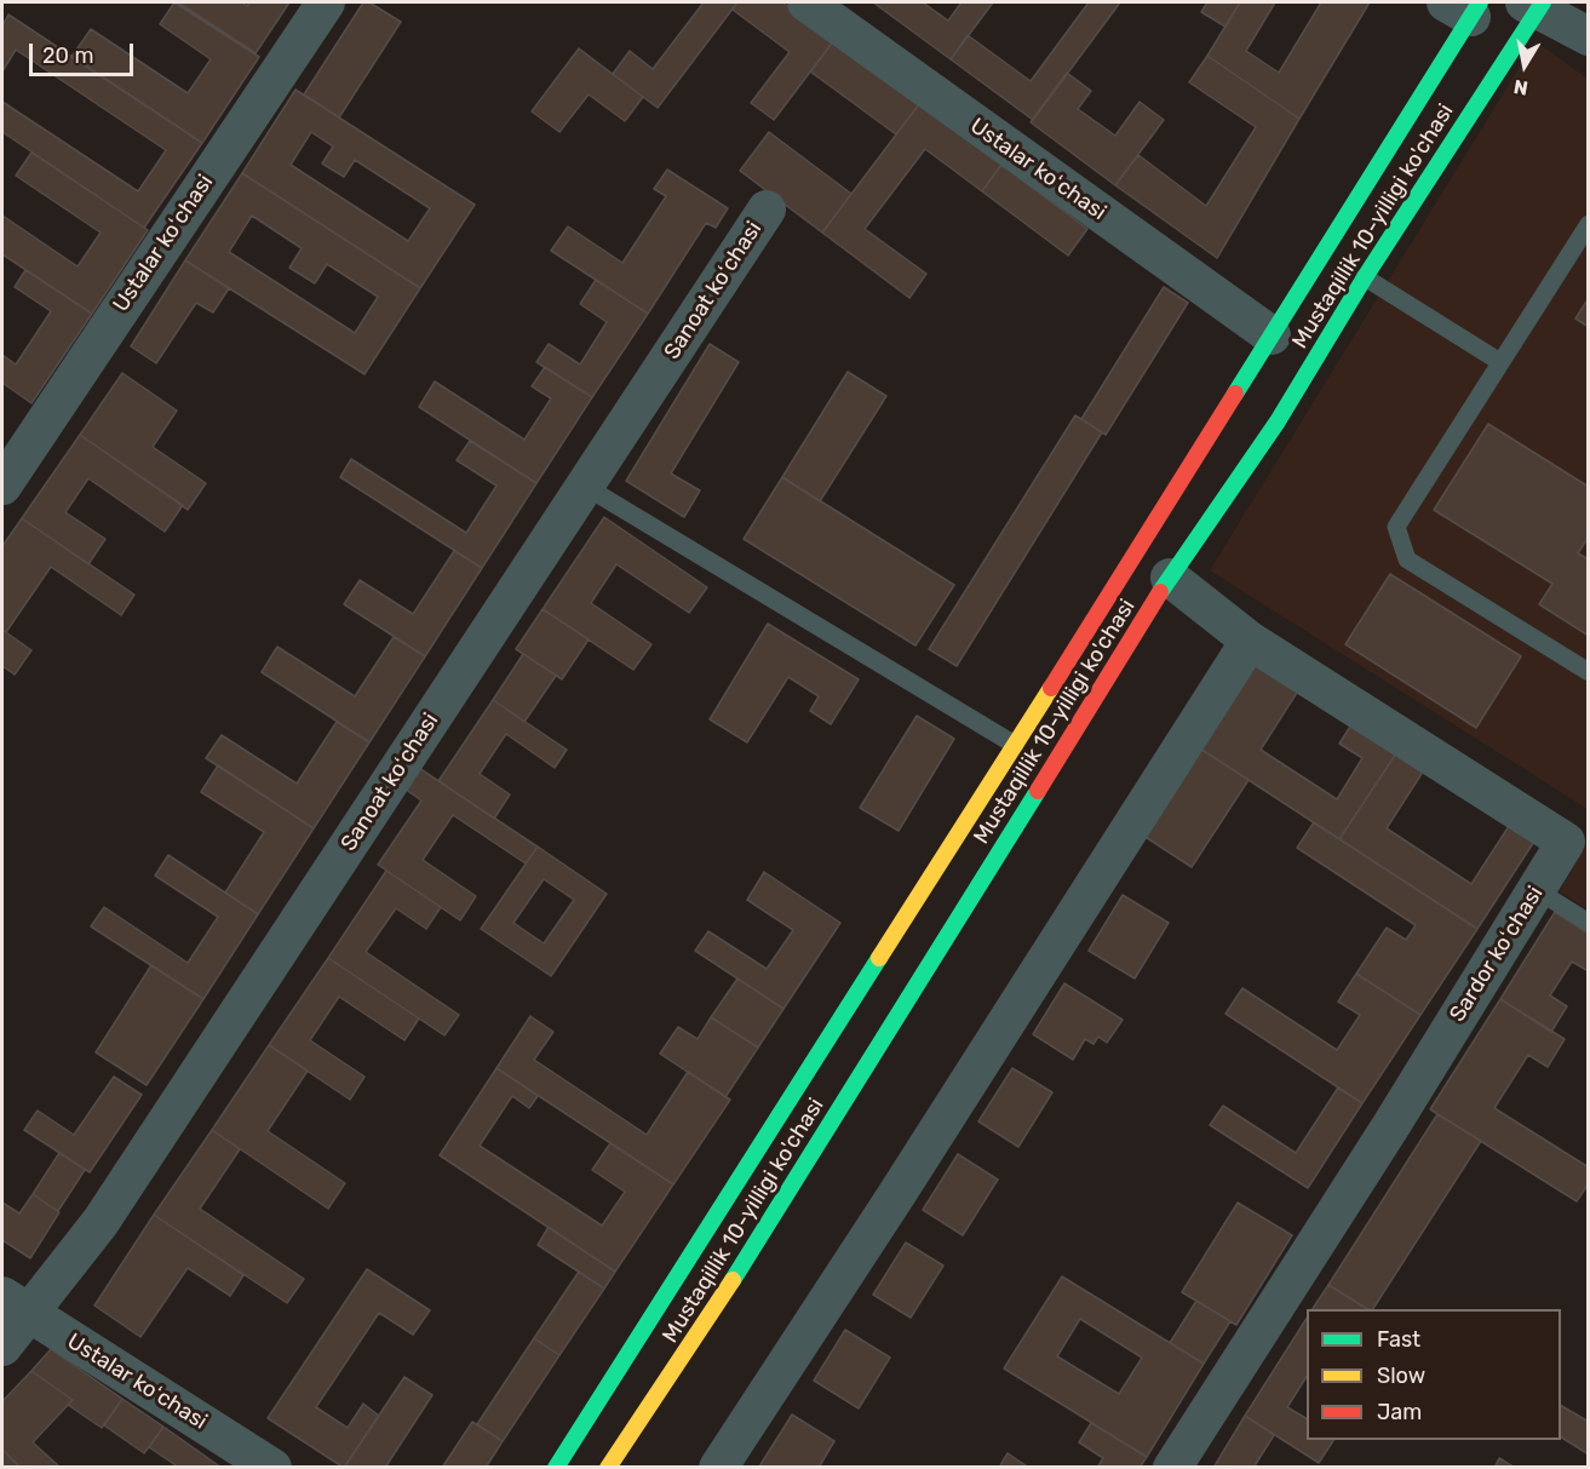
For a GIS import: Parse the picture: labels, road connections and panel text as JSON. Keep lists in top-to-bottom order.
{
  "streets": {
    "main road": ["Mustaqillik 10-yilligi ko'chasi"],
    "street": ["Ustalar koʻchasi", "Sanoat koʻchasi", "Sardor koʻchasi"]
  },
  "crossings": [
    ["Ustalar koʻchasi", "Mustaqillik 10-yilligi ko'chasi"],
    ["Ustalar koʻchasi", "Sanoat koʻchasi"],
    ["Mustaqillik 10-yilligi ko'chasi", "Sardor koʻchasi"]
  ],
  "legend": ["Fast", "Slow", "Jam"],
  "scale_bar": "20 m",
  "north": "bottom"
}
